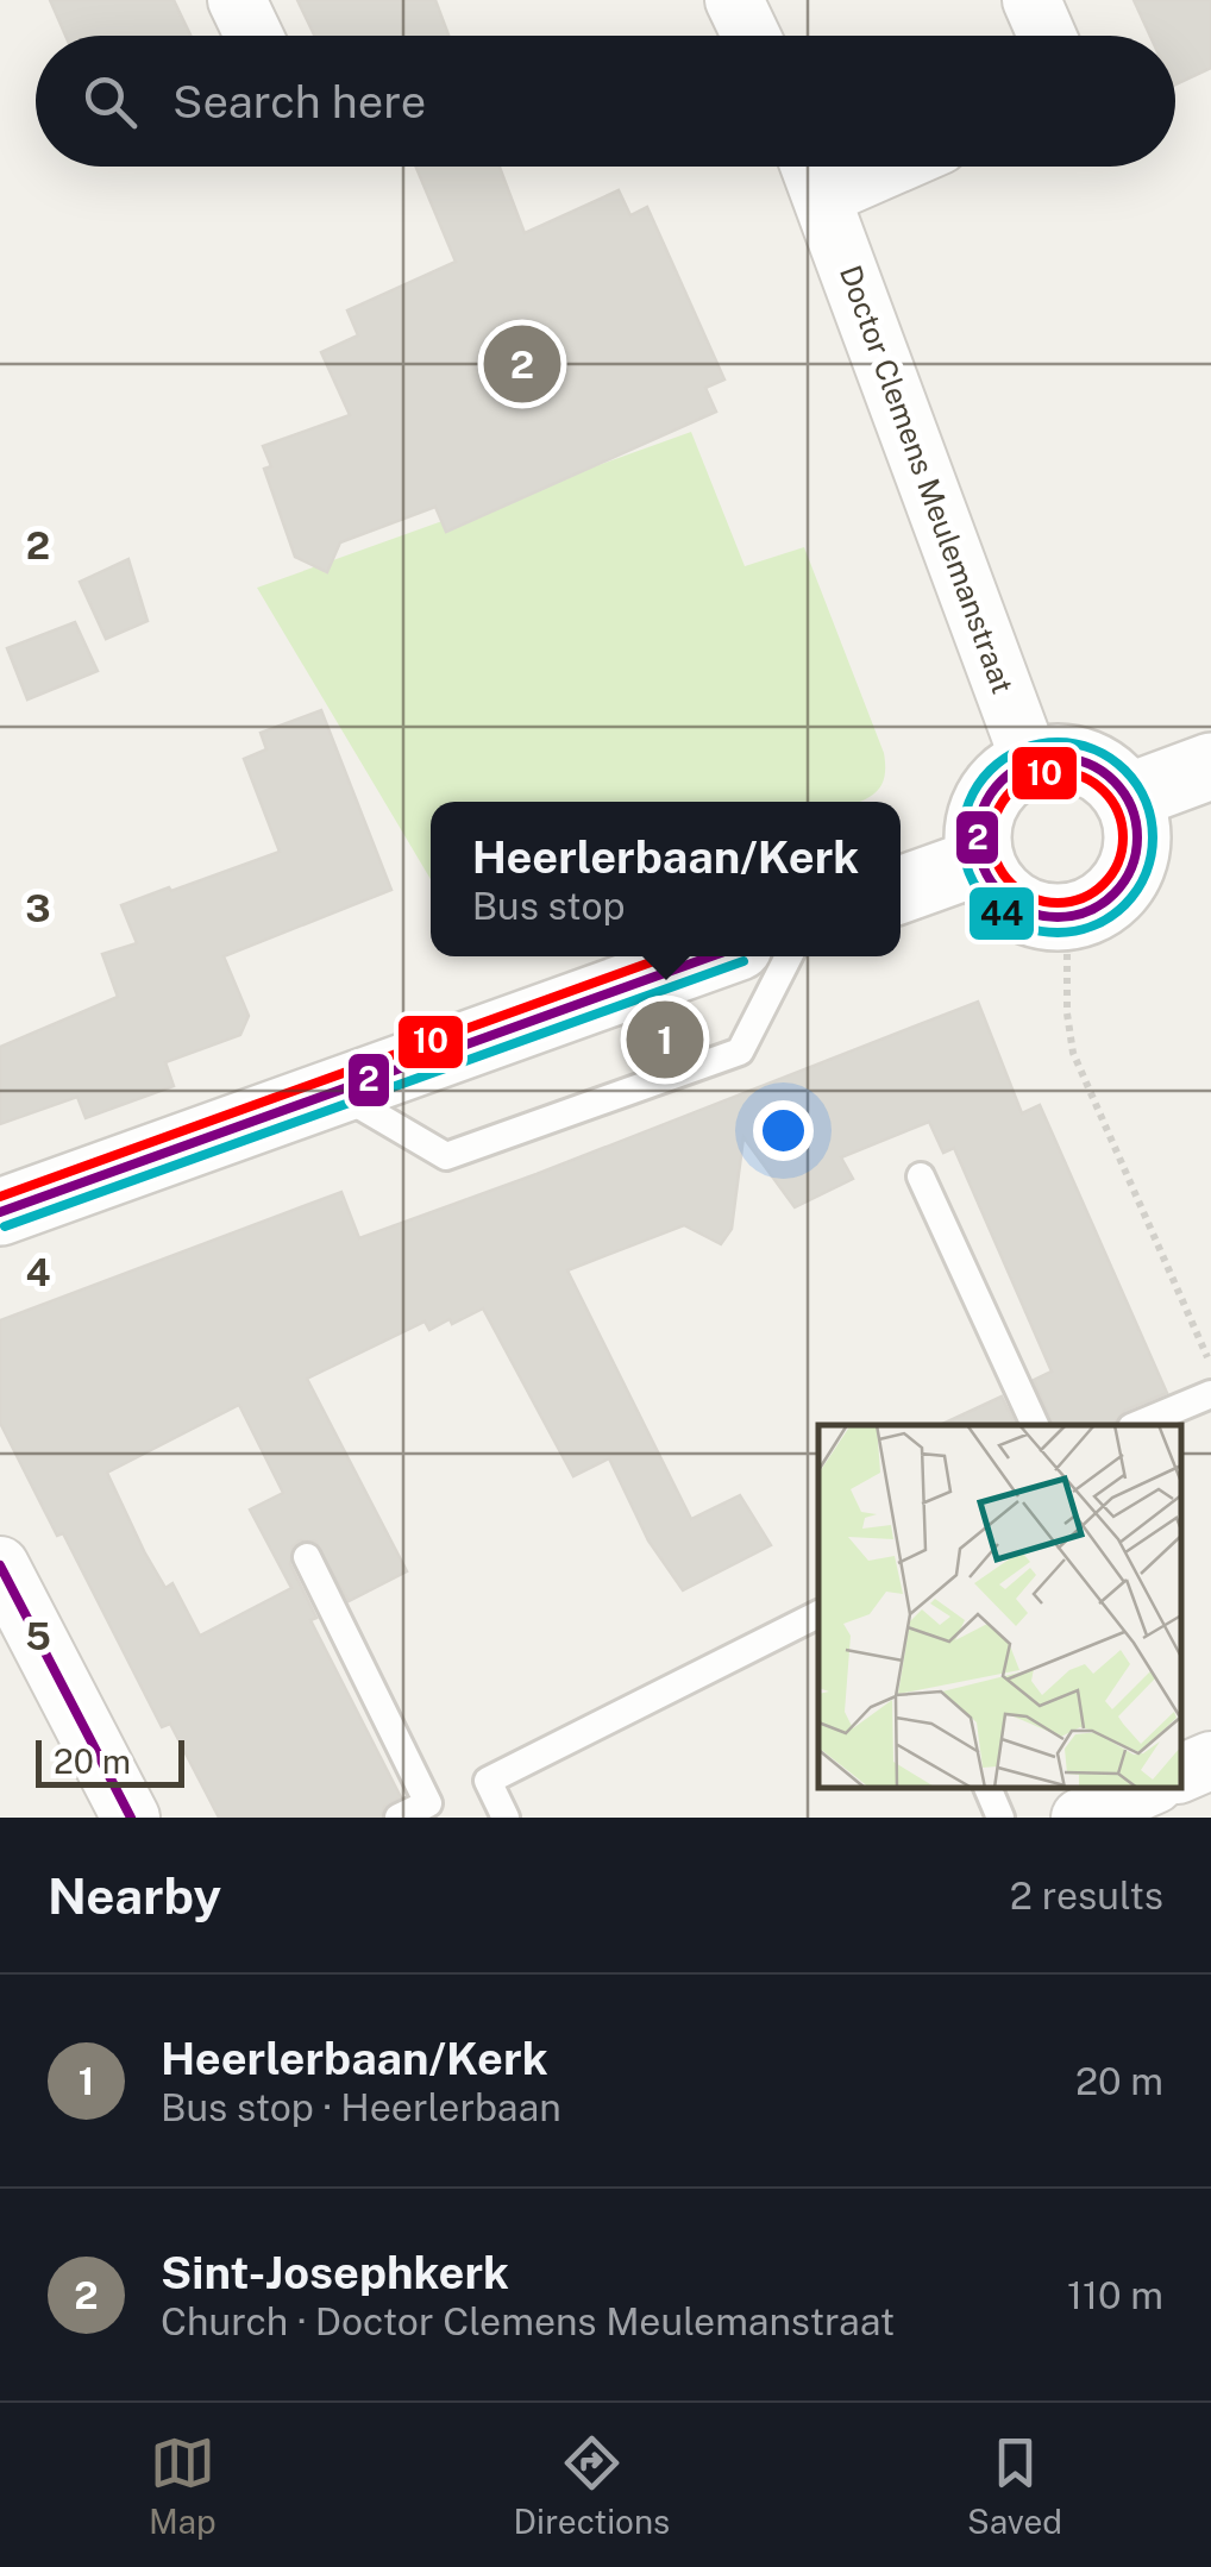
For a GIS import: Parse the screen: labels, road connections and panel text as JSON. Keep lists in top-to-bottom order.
{
  "streets": {
    "street": ["Doctor Clemens Meulemanstraat"]
  },
  "lines": ["transit line 44", "transit line 2", "transit line 10"],
  "scale_bar": "20 m",
  "page": {
    "search": "Search here",
    "pins": ["2", "1"],
    "popup": ["Heerlerbaan/Kerk", "Bus stop"],
    "scale": "20 m",
    "heading": ["Nearby", "2 results"],
    "list": [
      {
        "mark": "1",
        "name": "Heerlerbaan/Kerk",
        "note": "Bus stop · Heerlerbaan",
        "value": "20 m"
      },
      {
        "mark": "2",
        "name": "Sint-Josephkerk",
        "note": "Church · Doctor Clemens Meulemanstraat",
        "value": "110 m"
      }
    ],
    "nav": ["Map", "Directions", "Saved"]
  },
  "grid": {
    "rows": [
      "2",
      "3",
      "4",
      "5"
    ]
  }
}
